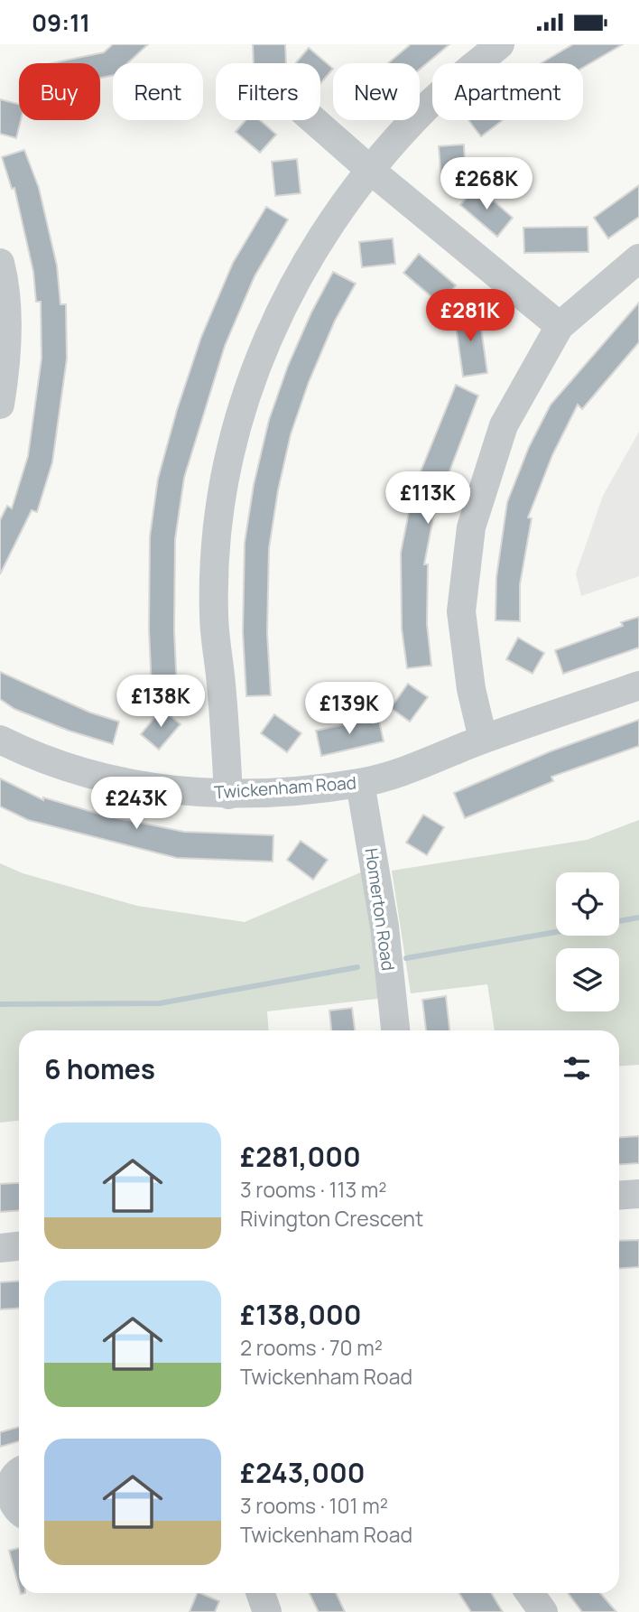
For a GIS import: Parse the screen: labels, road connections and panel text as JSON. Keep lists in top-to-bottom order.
{
  "streets": {
    "street": ["Twickenham Road", "Homerton Road"]
  },
  "crossings": [
    ["Twickenham Road", "Homerton Road"]
  ],
  "page": {
    "status": "09:11",
    "chip": [
      "Buy",
      "Rent",
      "Filters",
      "New",
      "Apartment"
    ],
    "price": [
      "£268K",
      "£281K",
      "£113K",
      "£138K",
      "£139K",
      "£243K"
    ],
    "heading": "6 homes",
    "list": [
      {
        "name": "£281,000",
        "note": "3 rooms · 113 m² · Rivington Crescent"
      },
      {
        "name": "£138,000",
        "note": "2 rooms · 70 m² · Twickenham Road"
      },
      {
        "name": "£243,000",
        "note": "3 rooms · 101 m² · Twickenham Road"
      }
    ]
  }
}
